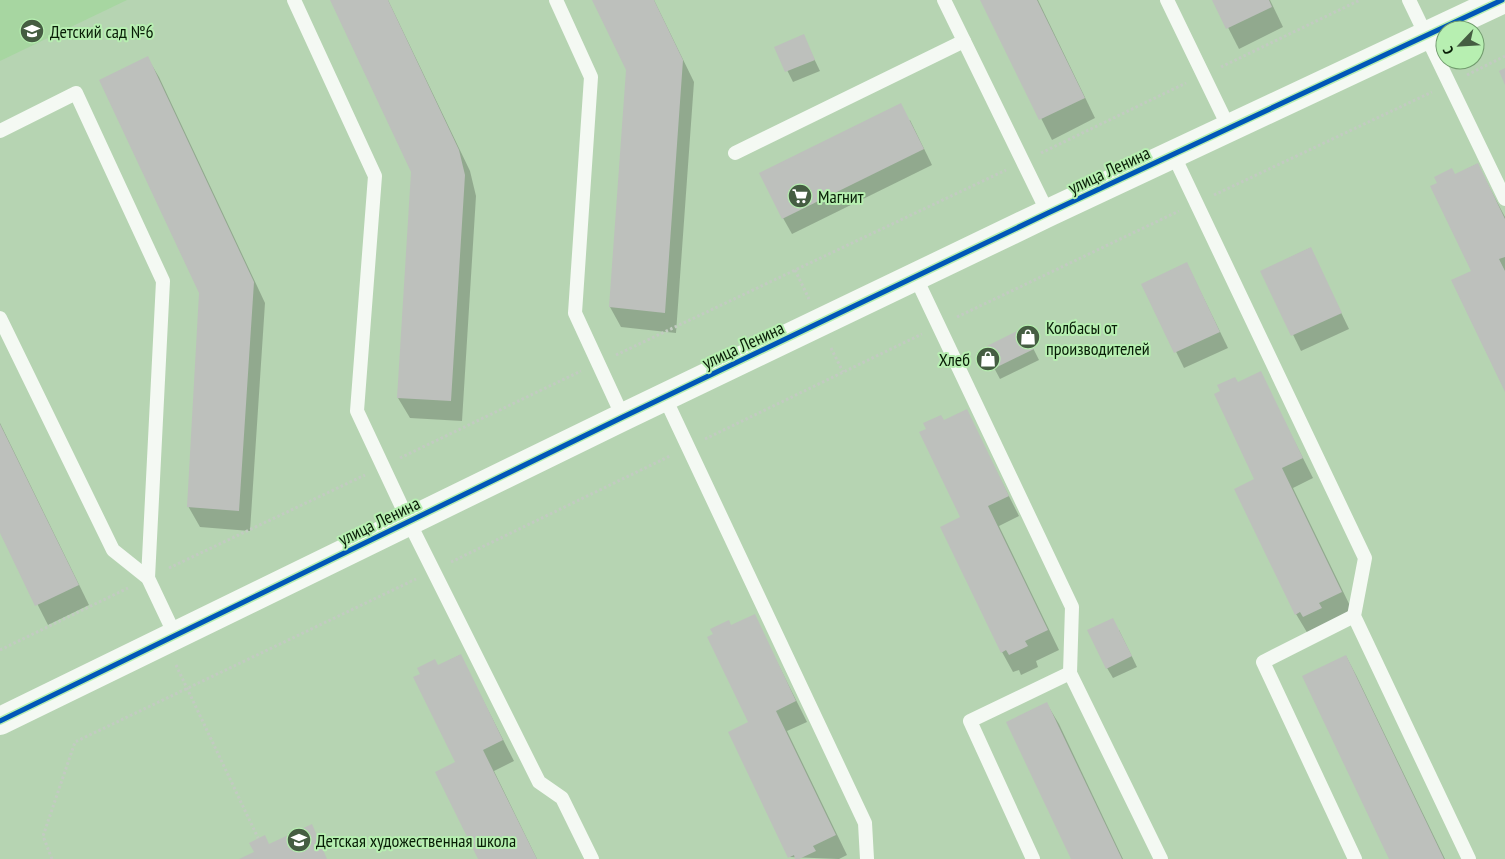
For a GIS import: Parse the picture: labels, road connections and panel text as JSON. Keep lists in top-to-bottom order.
{
  "streets": {
    "street": ["улица Ленина"]
  },
  "places": {
    "school or university": ["Детский сад №6", "Детская художественная школа"],
    "supermarket": ["Магнит"],
    "shop": ["Колбасы от производителей", "Хлеб"]
  },
  "north": "bottom left"
}
